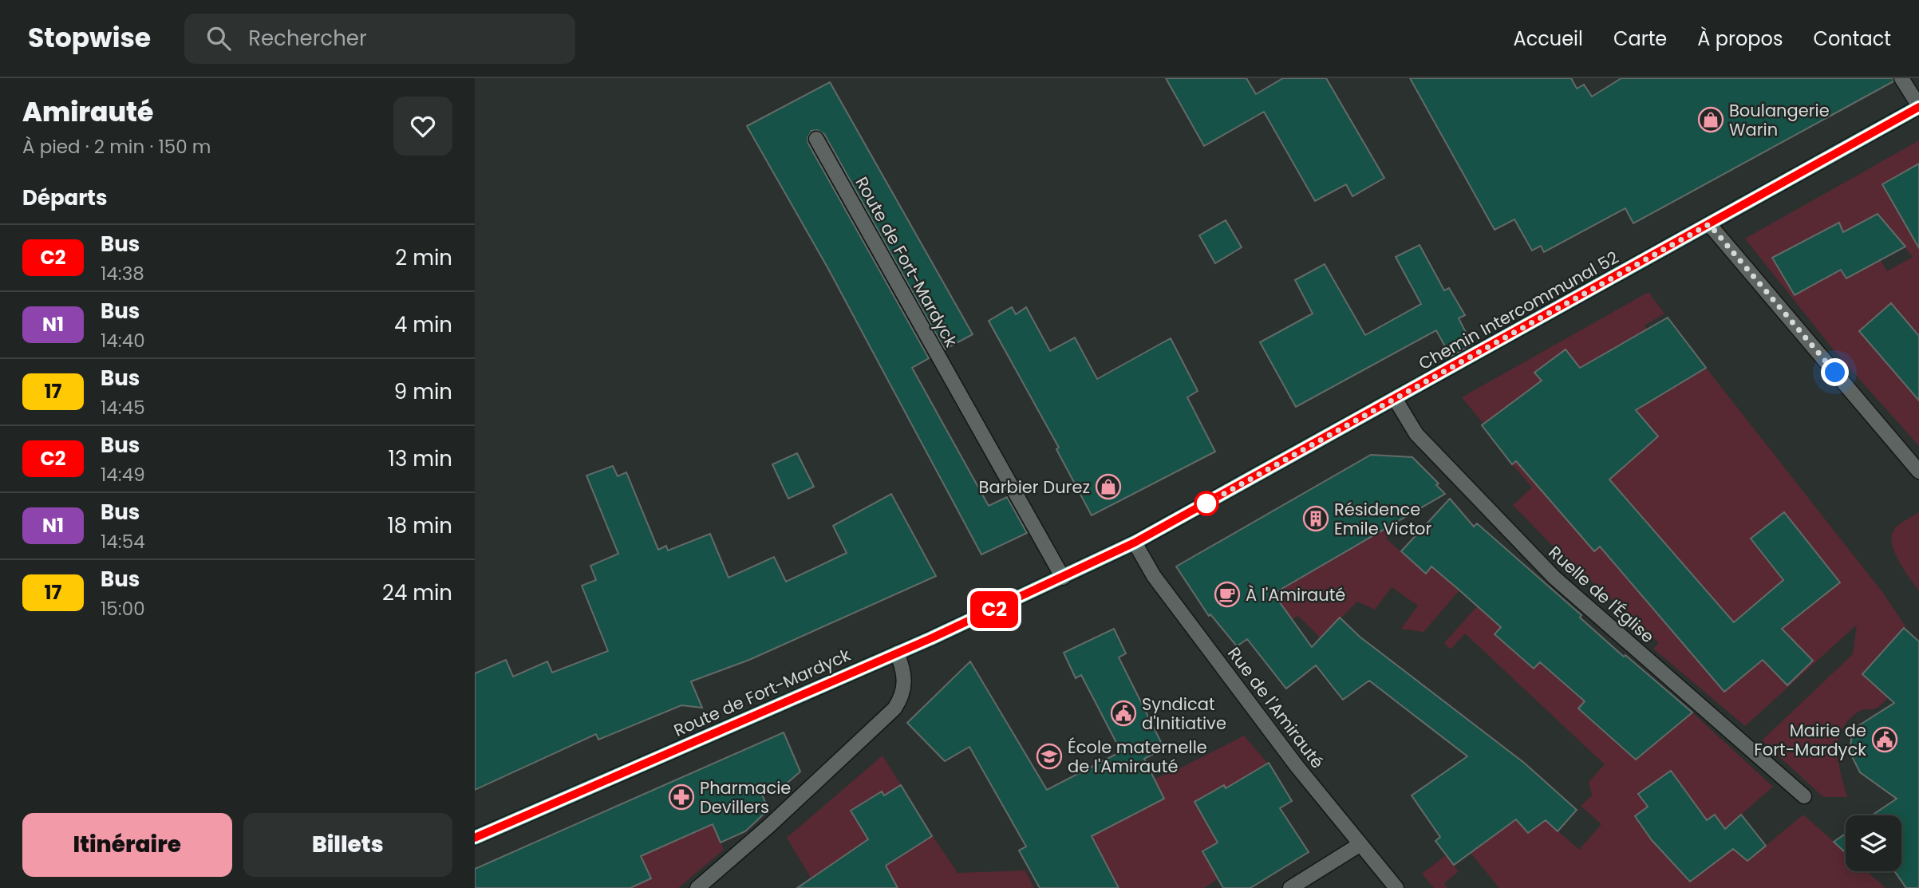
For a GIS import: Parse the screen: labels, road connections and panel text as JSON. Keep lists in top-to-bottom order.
{
  "streets": {
    "main road": ["Route de Fort-Mardyck", "Chemin Intercommunal 52"],
    "street": ["Ruelle de l'Église", "Rue de l'Amirauté"]
  },
  "crossings": [
    ["Route de Fort-Mardyck", "Chemin Intercommunal 52"],
    ["Route de Fort-Mardyck", "Rue de l'Amirauté"],
    ["Chemin Intercommunal 52", "Ruelle de l'Église"],
    ["Chemin Intercommunal 52", "Rue de l'Amirauté"]
  ],
  "places": {
    "shop": ["Boulangerie Warin", "Barbier Durez"],
    "building": ["Résidence Emile Victor"],
    "cafe": ["À l'Amirauté"],
    "public building": ["Syndicat d'Initiative", "Mairie de Fort-Mardyck"],
    "school or university": ["École maternelle de l'Amirauté"],
    "pharmacy": ["Pharmacie Devillers"]
  },
  "lines": ["bus line C2"],
  "page": {
    "header": "Stopwise",
    "search": "Rechercher",
    "nav": [
      "Accueil",
      "Carte",
      "À propos",
      "Contact"
    ],
    "heading": [
      ["Amirauté", "À pied · 2 min · 150 m"],
      "Départs"
    ],
    "on_map": "C2",
    "list": [
      {
        "mark": "C2",
        "name": "Bus",
        "note": "14:38",
        "value": "2 min"
      },
      {
        "mark": "N1",
        "name": "Bus",
        "note": "14:40",
        "value": "4 min"
      },
      {
        "mark": "17",
        "name": "Bus",
        "note": "14:45",
        "value": "9 min"
      },
      {
        "mark": "C2",
        "name": "Bus",
        "note": "14:49",
        "value": "13 min"
      },
      {
        "mark": "N1",
        "name": "Bus",
        "note": "14:54",
        "value": "18 min"
      },
      {
        "mark": "17",
        "name": "Bus",
        "note": "15:00",
        "value": "24 min"
      }
    ],
    "buttons": ["Itinéraire", "Billets"]
  }
}
